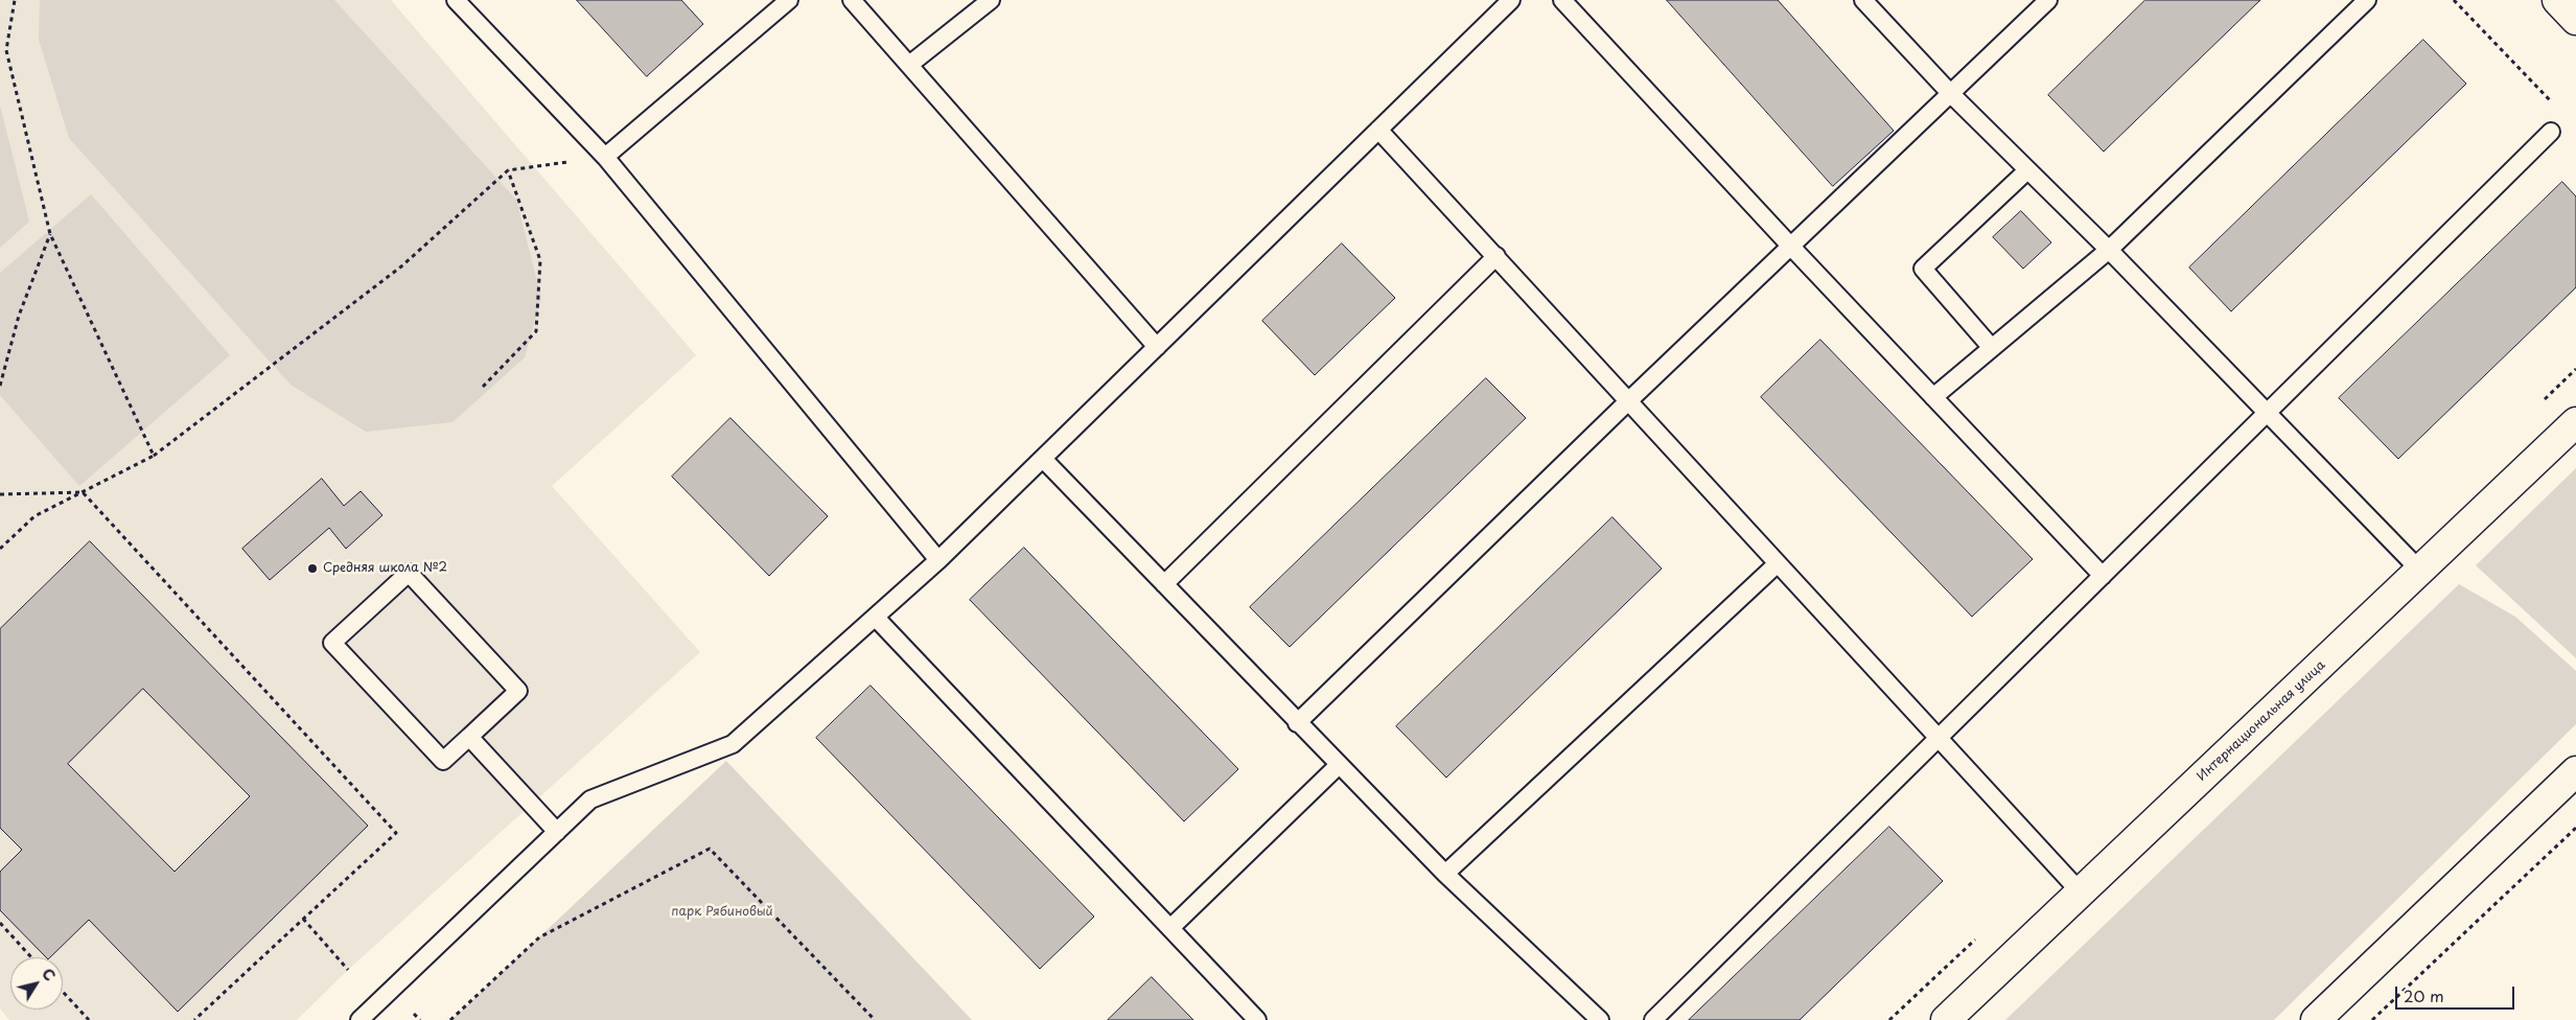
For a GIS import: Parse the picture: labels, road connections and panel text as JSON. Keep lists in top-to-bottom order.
{
  "streets": {
    "main road": ["Интернациональная улица"]
  },
  "parks": ["парк Рябиновый"],
  "places": ["Средняя школа №2"],
  "scale_bar": "20 m",
  "north": "top right"
}
